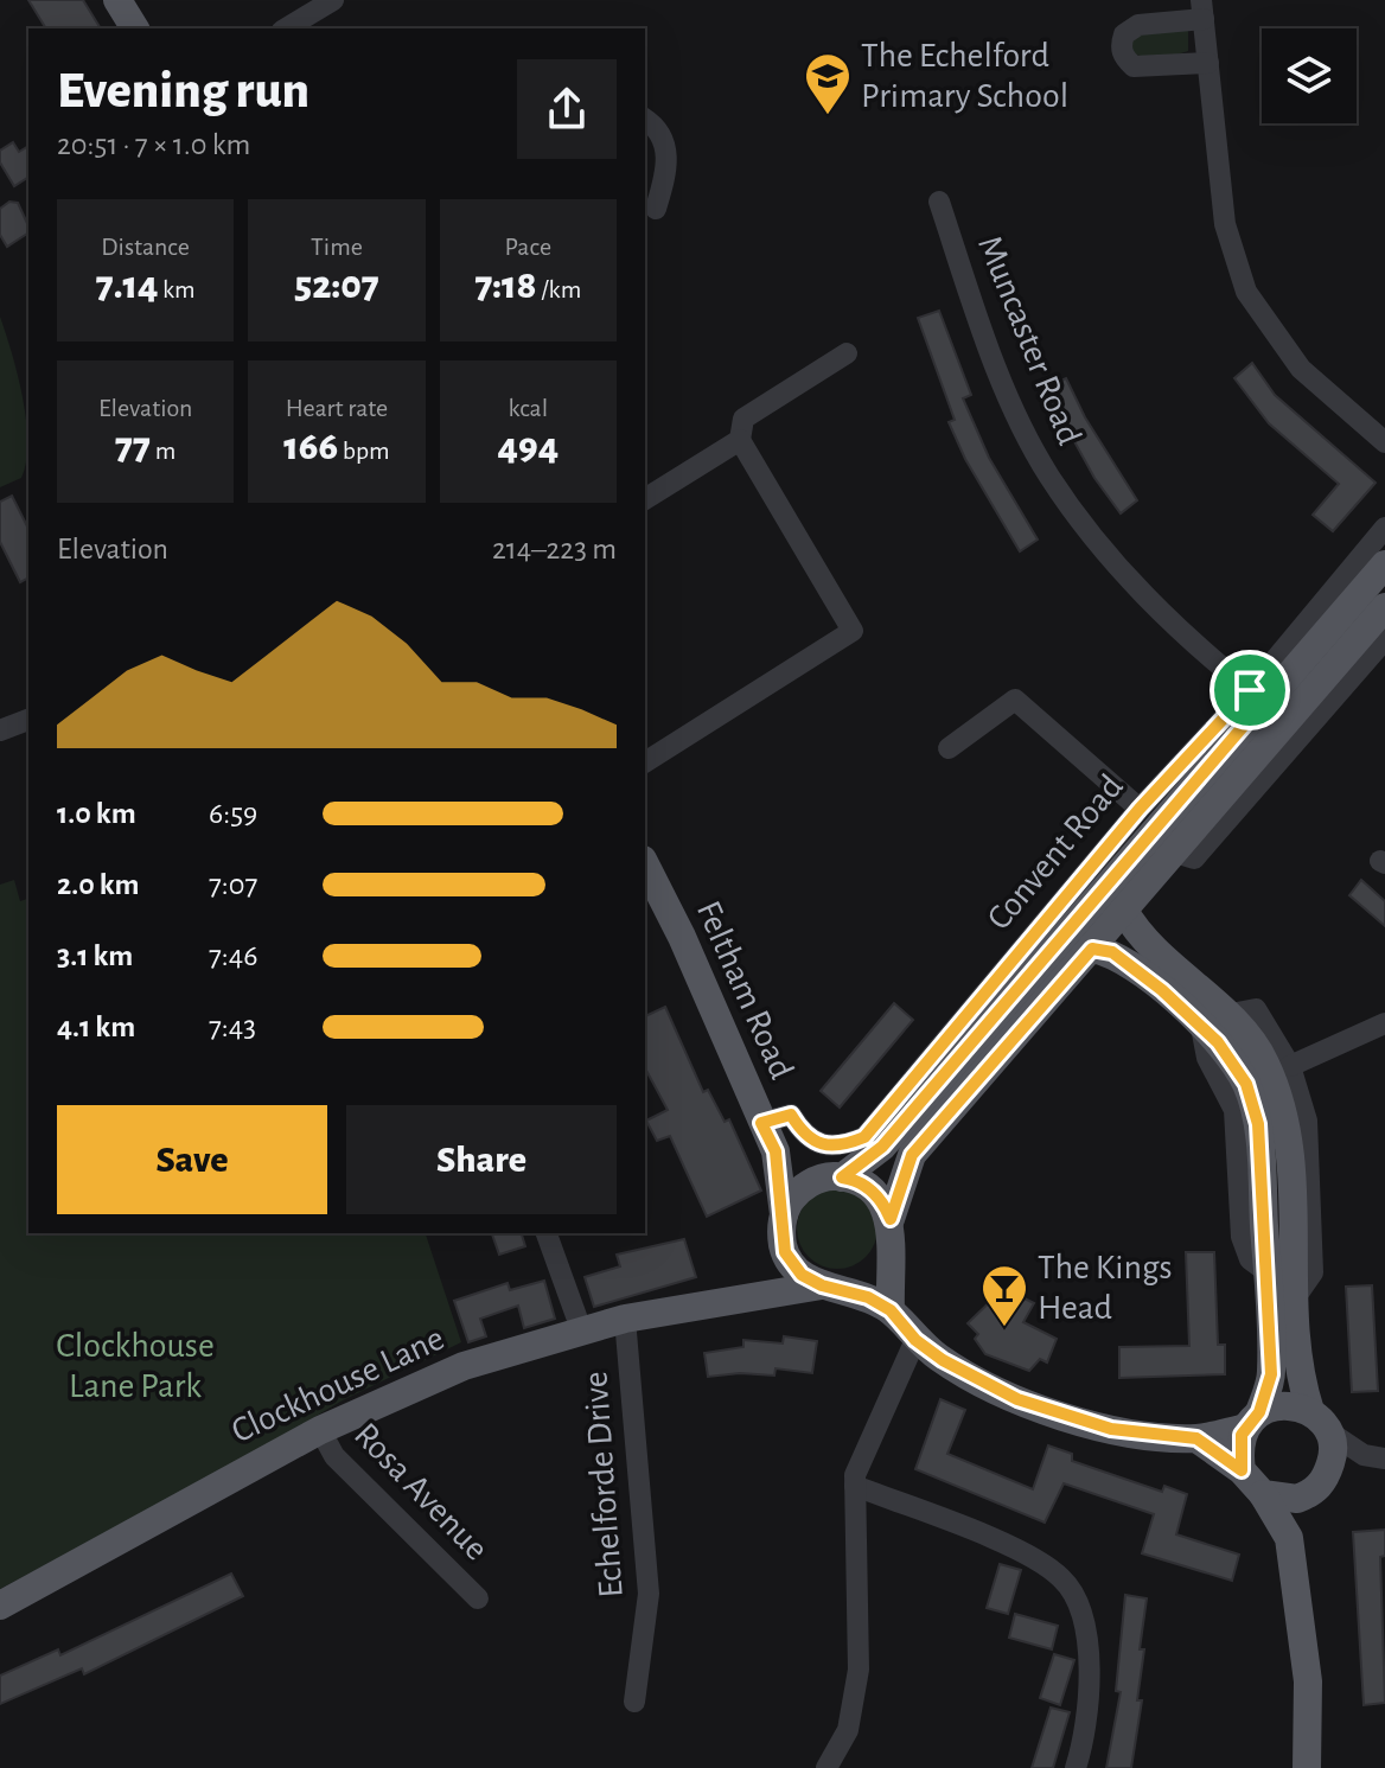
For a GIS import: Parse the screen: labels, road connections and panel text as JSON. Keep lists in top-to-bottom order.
{
  "streets": {
    "main road": ["Convent Road", "Feltham Road", "Clockhouse Lane"],
    "street": ["Muncaster Road", "Echelforde Drive", "Rosa Avenue"]
  },
  "crossings": [
    ["Muncaster Road", "Convent Road"],
    ["Convent Road", "Feltham Road"],
    ["Convent Road", "Clockhouse Lane"],
    ["Feltham Road", "Clockhouse Lane"],
    ["Clockhouse Lane", "Echelforde Drive"],
    ["Clockhouse Lane", "Rosa Avenue"]
  ],
  "parks": ["Clockhouse Lane Park"],
  "places": {
    "school or university": ["The Echelford Primary School"],
    "bar": ["The Kings Head"]
  },
  "page": {
    "heading": ["Evening run", "20:51 · 7 × 1.0 km"],
    "stats": [
      ["Distance", "7.14 km"],
      ["Time", "52:07"],
      ["Pace", "7:18 /km"],
      ["Elevation", "77 m"],
      ["Heart rate", "166 bpm"],
      ["kcal", "494"]
    ],
    "chart": ["Elevation", "214–223 m"],
    "list": [
      {
        "name": "1.0 km",
        "note": "6:59"
      },
      {
        "name": "2.0 km",
        "note": "7:07"
      },
      {
        "name": "3.1 km",
        "note": "7:46"
      },
      {
        "name": "4.1 km",
        "note": "7:43"
      }
    ],
    "buttons": ["Save", "Share"]
  }
}
